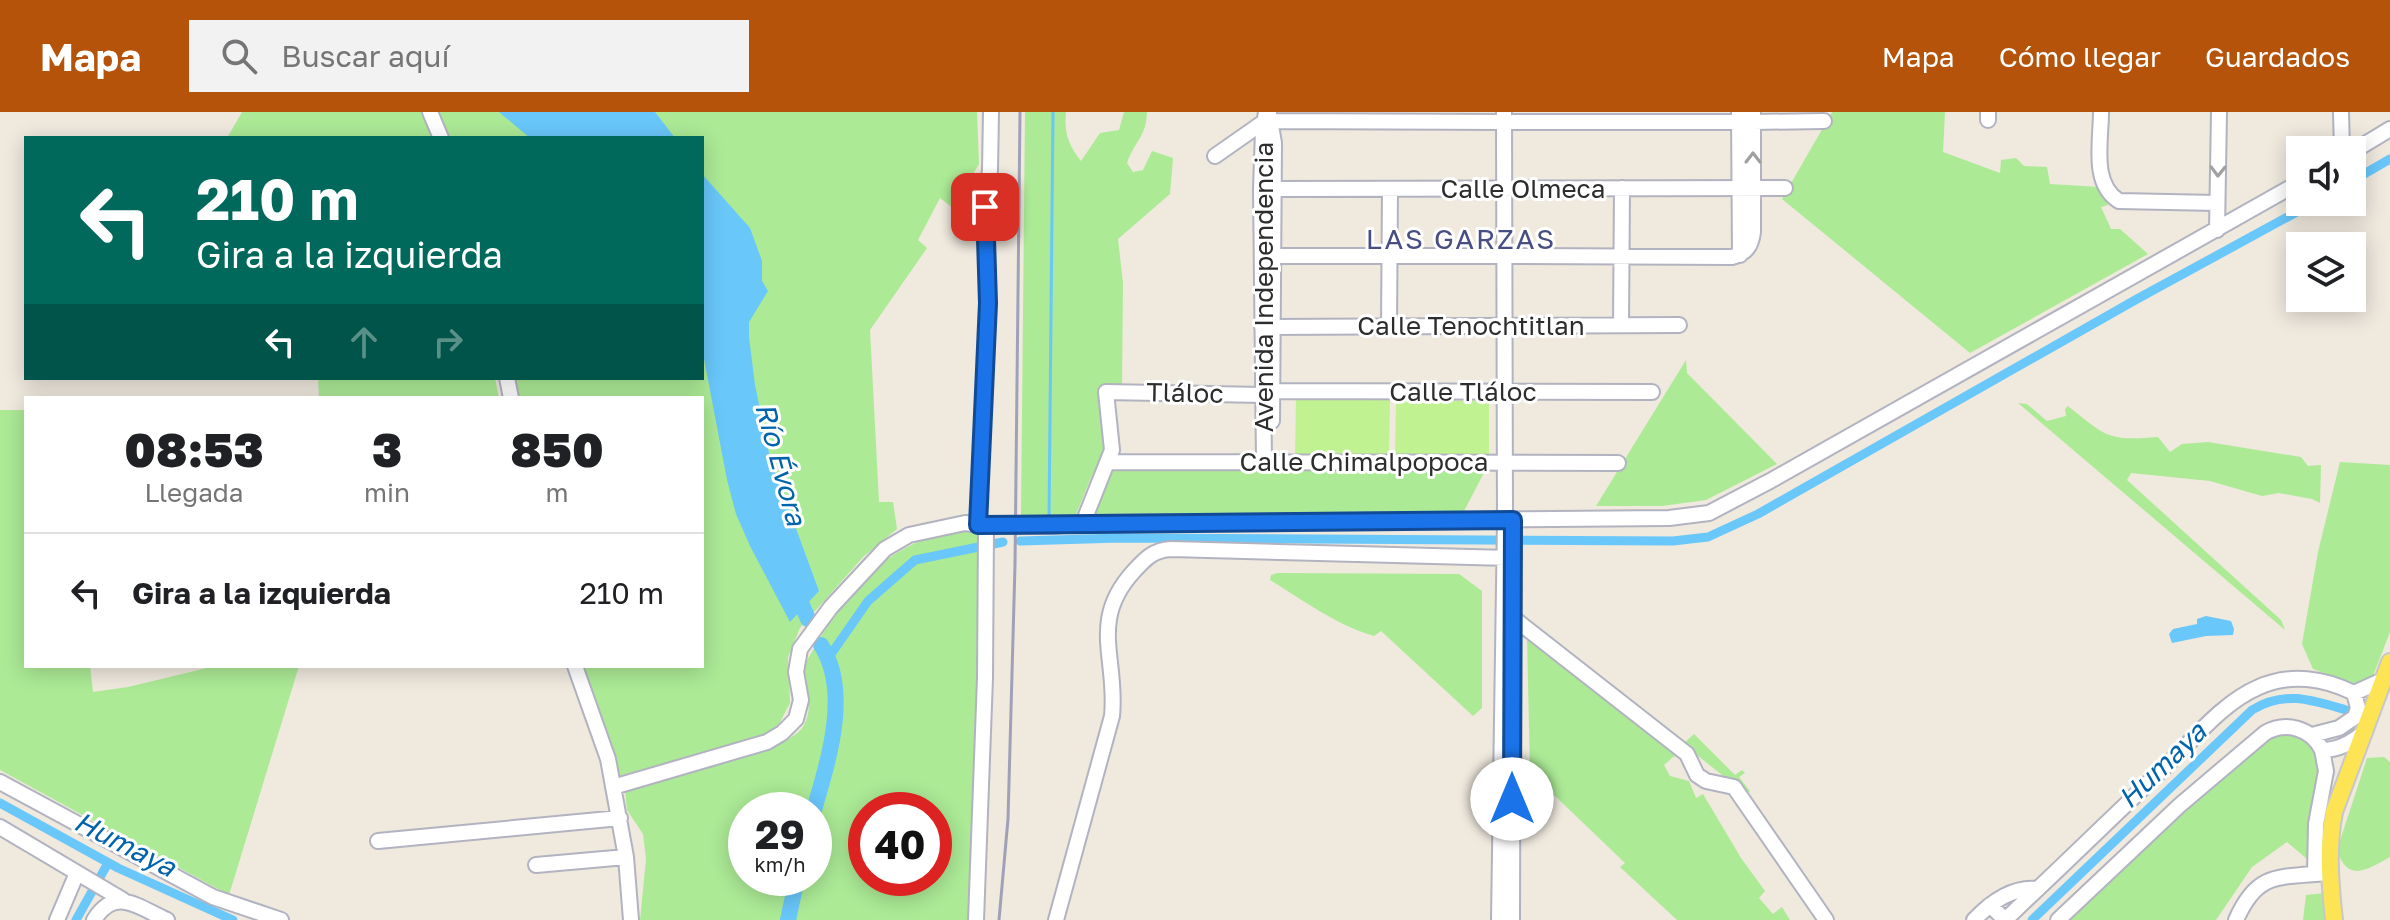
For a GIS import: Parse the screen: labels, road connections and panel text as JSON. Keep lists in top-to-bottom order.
{
  "streets": {
    "street": [
      "Calle Olmeca",
      "Avenida Independencia",
      "Calle Tenochtitlan",
      "Calle Tláloc",
      "Tláloc",
      "Calle Chimalpopoca"
    ]
  },
  "crossings": [
    ["Calle Olmeca", "Avenida Independencia"],
    ["Avenida Independencia", "Calle Tenochtitlan"],
    ["Avenida Independencia", "Calle Tláloc"],
    ["Avenida Independencia", "Tláloc"],
    ["Avenida Independencia", "Calle Chimalpopoca"],
    ["Calle Tláloc", "Tláloc"],
    ["Tláloc", "Calle Chimalpopoca"]
  ],
  "districts": ["LAS GARZAS"],
  "water": ["Río Évora", "Humaya"],
  "page": {
    "header": "Mapa",
    "search": "Buscar aquí",
    "nav": ["Mapa", "Cómo llegar", "Guardados"],
    "turn": ["210 m", "Gira a la izquierda"],
    "eta": [
      "08:53",
      "Llegada",
      "3",
      "min",
      "850",
      "m"
    ],
    "list": [
      {
        "name": "Gira a la izquierda",
        "value": "210 m"
      }
    ],
    "speed": "29 km/h",
    "limit": "40"
  }
}
